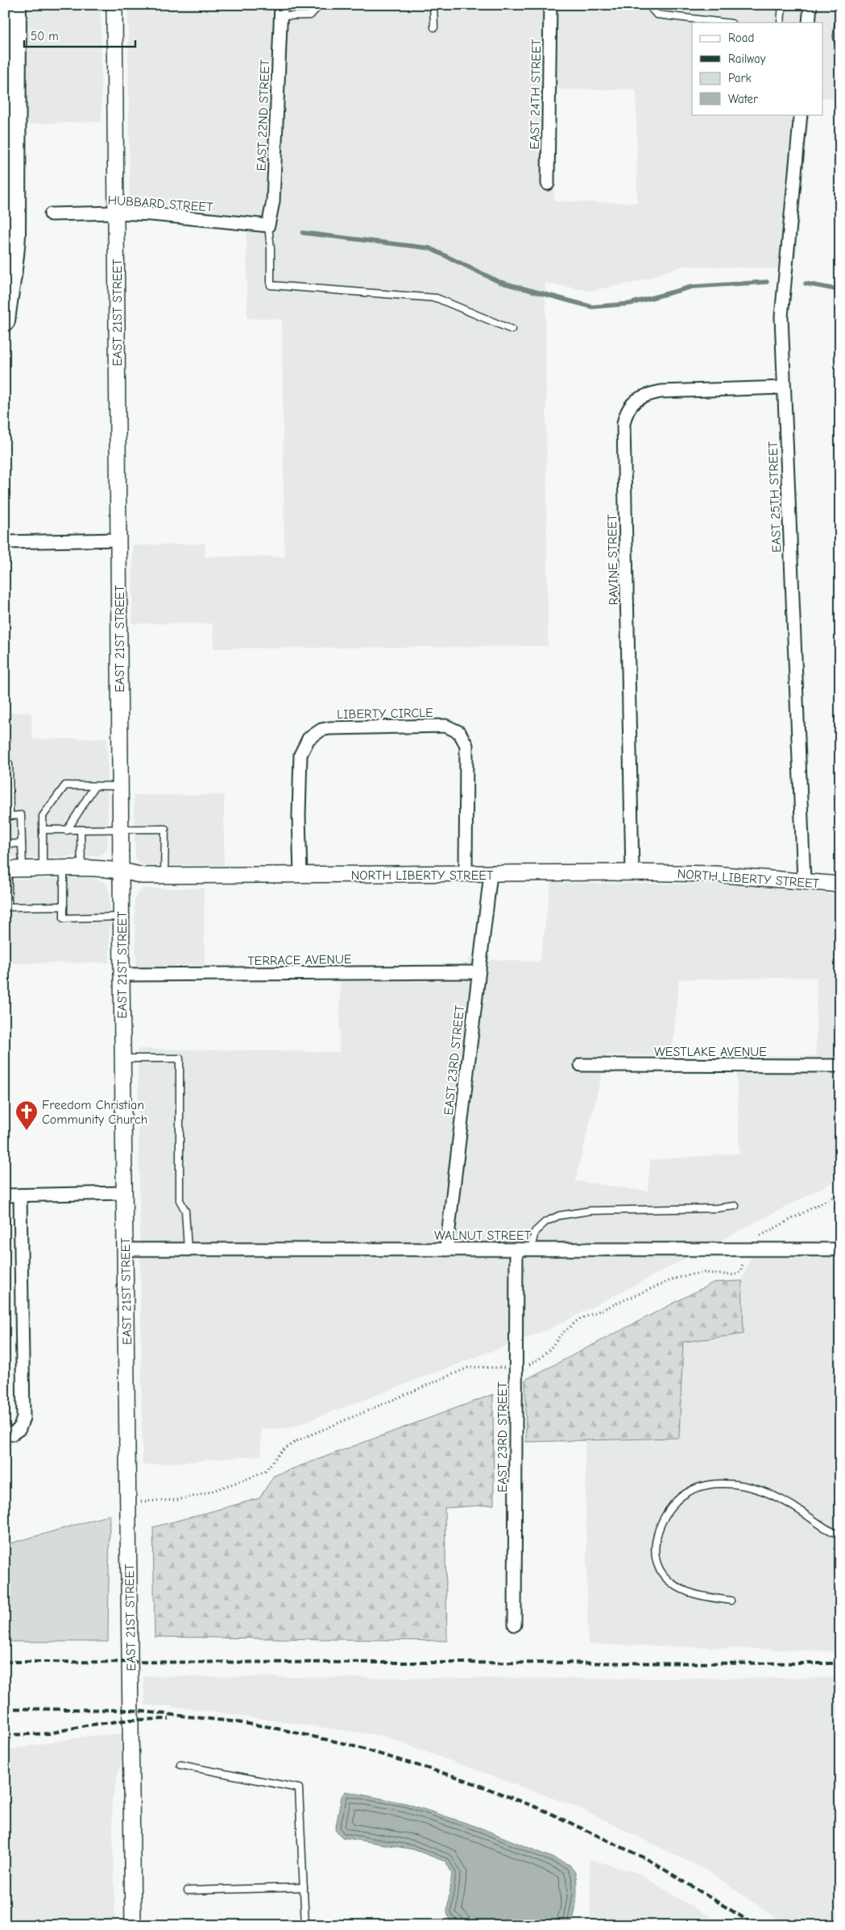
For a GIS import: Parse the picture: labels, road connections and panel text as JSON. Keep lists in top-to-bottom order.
{
  "streets": {
    "street": [
      "EAST 24TH STREET",
      "EAST 22ND STREET",
      "HUBBARD STREET",
      "EAST 21ST STREET",
      "EAST 25TH STREET",
      "RAVINE STREET",
      "LIBERTY CIRCLE",
      "NORTH LIBERTY STREET",
      "TERRACE AVENUE",
      "WESTLAKE AVENUE",
      "EAST 23RD STREET",
      "WALNUT STREET"
    ]
  },
  "crossings": [
    ["EAST 22ND STREET", "HUBBARD STREET"],
    ["HUBBARD STREET", "EAST 21ST STREET"],
    ["EAST 21ST STREET", "NORTH LIBERTY STREET"],
    ["EAST 21ST STREET", "TERRACE AVENUE"],
    ["EAST 21ST STREET", "WALNUT STREET"],
    ["EAST 25TH STREET", "RAVINE STREET"],
    ["EAST 25TH STREET", "NORTH LIBERTY STREET"],
    ["RAVINE STREET", "NORTH LIBERTY STREET"],
    ["LIBERTY CIRCLE", "NORTH LIBERTY STREET"],
    ["NORTH LIBERTY STREET", "EAST 23RD STREET"],
    ["TERRACE AVENUE", "EAST 23RD STREET"],
    ["EAST 23RD STREET", "WALNUT STREET"]
  ],
  "places": {
    "church": ["Freedom Christian Community Church"]
  },
  "legend": [
    "Road",
    "Railway",
    "Park",
    "Water"
  ],
  "scale_bar": "50 m"
}
